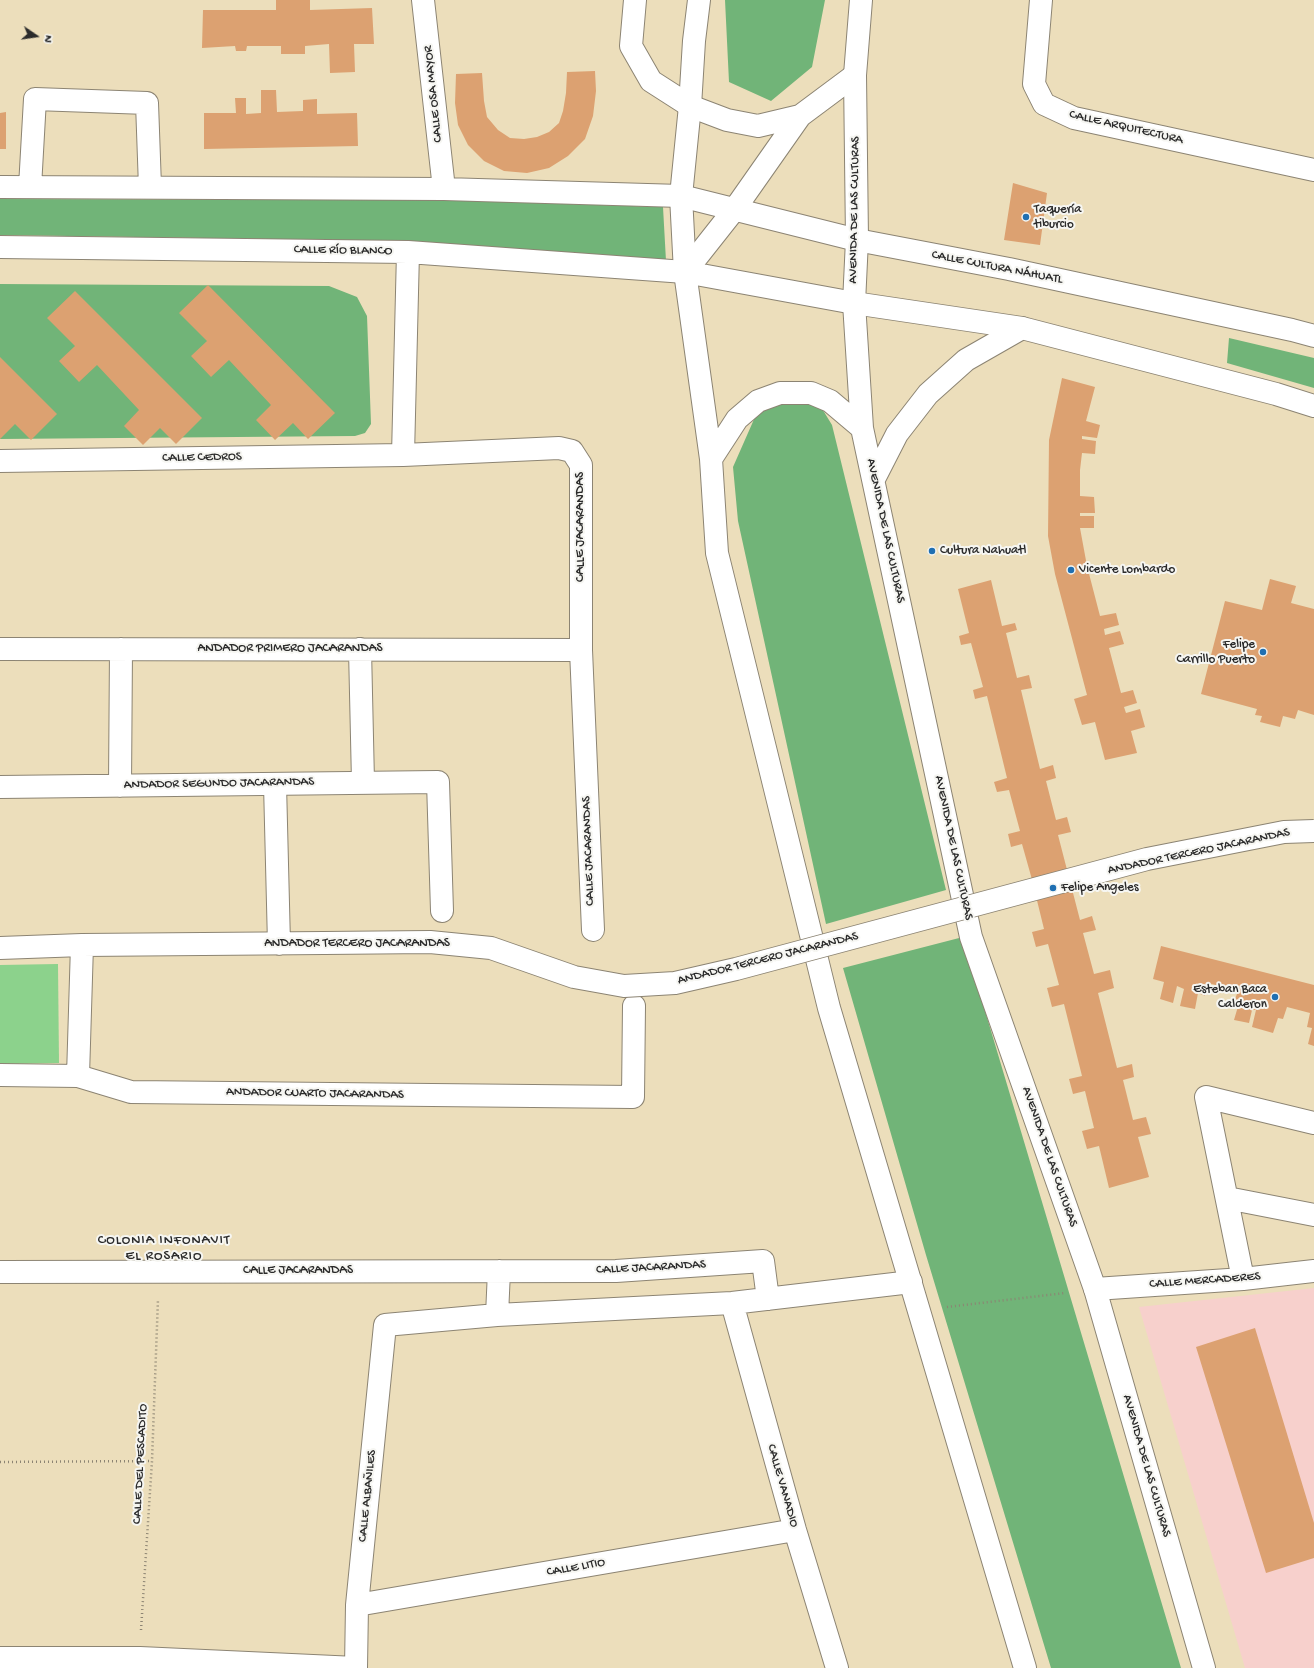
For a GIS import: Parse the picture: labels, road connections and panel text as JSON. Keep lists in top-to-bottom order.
{
  "streets": {
    "street": [
      "CALLE OSA MAYOR",
      "CALLE ARQUITECTURA",
      "AVENIDA DE LAS CULTURAS",
      "CALLE RÍO BLANCO",
      "CALLE CULTURA NÁHUATL",
      "CALLE CEDROS",
      "CALLE JACARANDAS",
      "ANDADOR PRIMERO JACARANDAS",
      "ANDADOR SEGUNDO JACARANDAS",
      "ANDADOR TERCERO JACARANDAS",
      "ANDADOR CUARTO JACARANDAS",
      "CALLE MERCADERES",
      "CALLE VANADIO",
      "CALLE ALBAÑILES",
      "CALLE LITIO"
    ],
    "path": ["CALLE DEL PESCADITO"]
  },
  "crossings": [
    ["AVENIDA DE LAS CULTURAS", "CALLE CULTURA NÁHUATL"],
    ["AVENIDA DE LAS CULTURAS", "CALLE MERCADERES"],
    ["CALLE CEDROS", "CALLE JACARANDAS"],
    ["CALLE JACARANDAS", "ANDADOR PRIMERO JACARANDAS"],
    ["CALLE JACARANDAS", "CALLE DEL PESCADITO"],
    ["CALLE VANADIO", "CALLE LITIO"],
    ["CALLE ALBAÑILES", "CALLE LITIO"]
  ],
  "districts": ["COLONIA INFONAVIT EL ROSARIO"],
  "places": [
    "Taquería tiburcio",
    "Cultura Nahuatl",
    "Vicente Lombardo",
    "Felipe Carrillo Puerto",
    "Felipe Angeles",
    "Esteban Baca Calderon"
  ],
  "north": "right"
}
